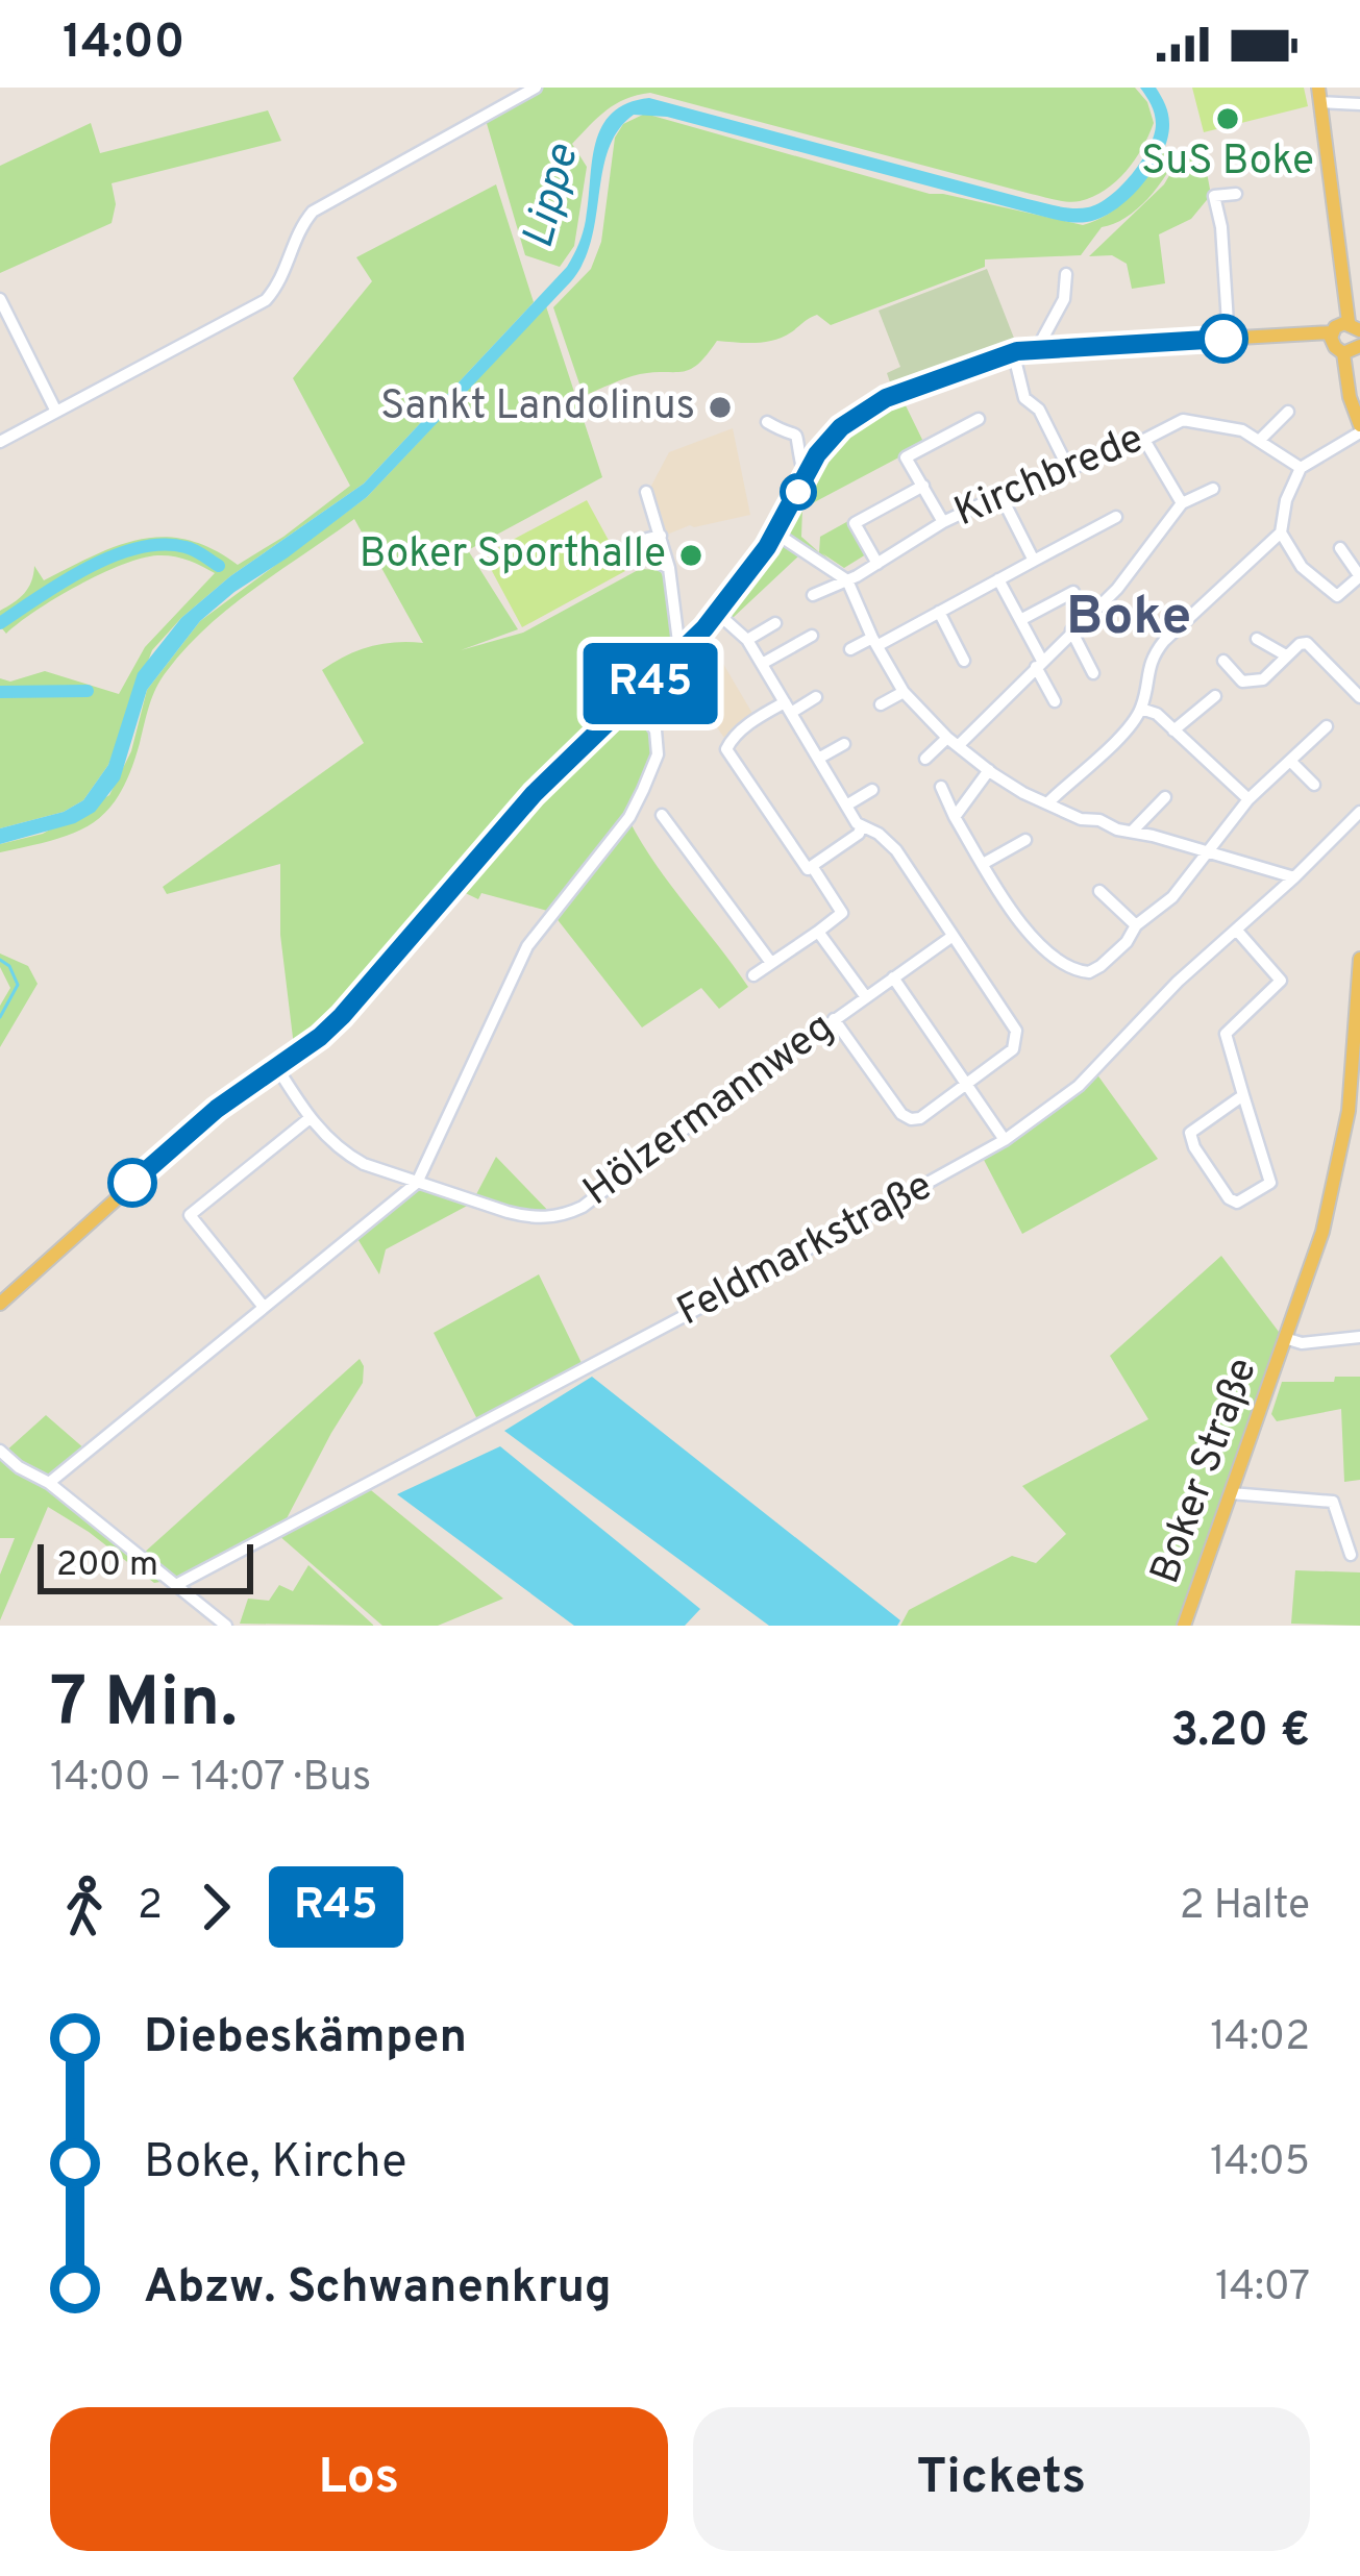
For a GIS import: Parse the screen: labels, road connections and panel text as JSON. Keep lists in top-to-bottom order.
{
  "streets": {
    "main road": ["Boker Straße"],
    "street": ["Kirchbrede", "Hölzermannweg", "Feldmarkstraße"]
  },
  "districts": ["Boke"],
  "water": ["Lippe"],
  "places": ["SuS Boke", "Sankt Landolinus", "Boker Sporthalle"],
  "lines": ["bus line R45"],
  "scale_bar": "200 m",
  "page": {
    "status": "14:00",
    "on_map": "R45",
    "scale": "200 m",
    "heading": ["7 Min.", "14:00 – 14:07 · Bus", "3.20 €"],
    "legs": ["2", "R45", "2 Halte"],
    "list": [
      {
        "name": "Diebeskämpen",
        "value": "14:02"
      },
      {
        "name": "Boke, Kirche",
        "value": "14:05"
      },
      {
        "name": "Abzw. Schwanenkrug",
        "value": "14:07"
      }
    ],
    "buttons": ["Los", "Tickets"]
  }
}
